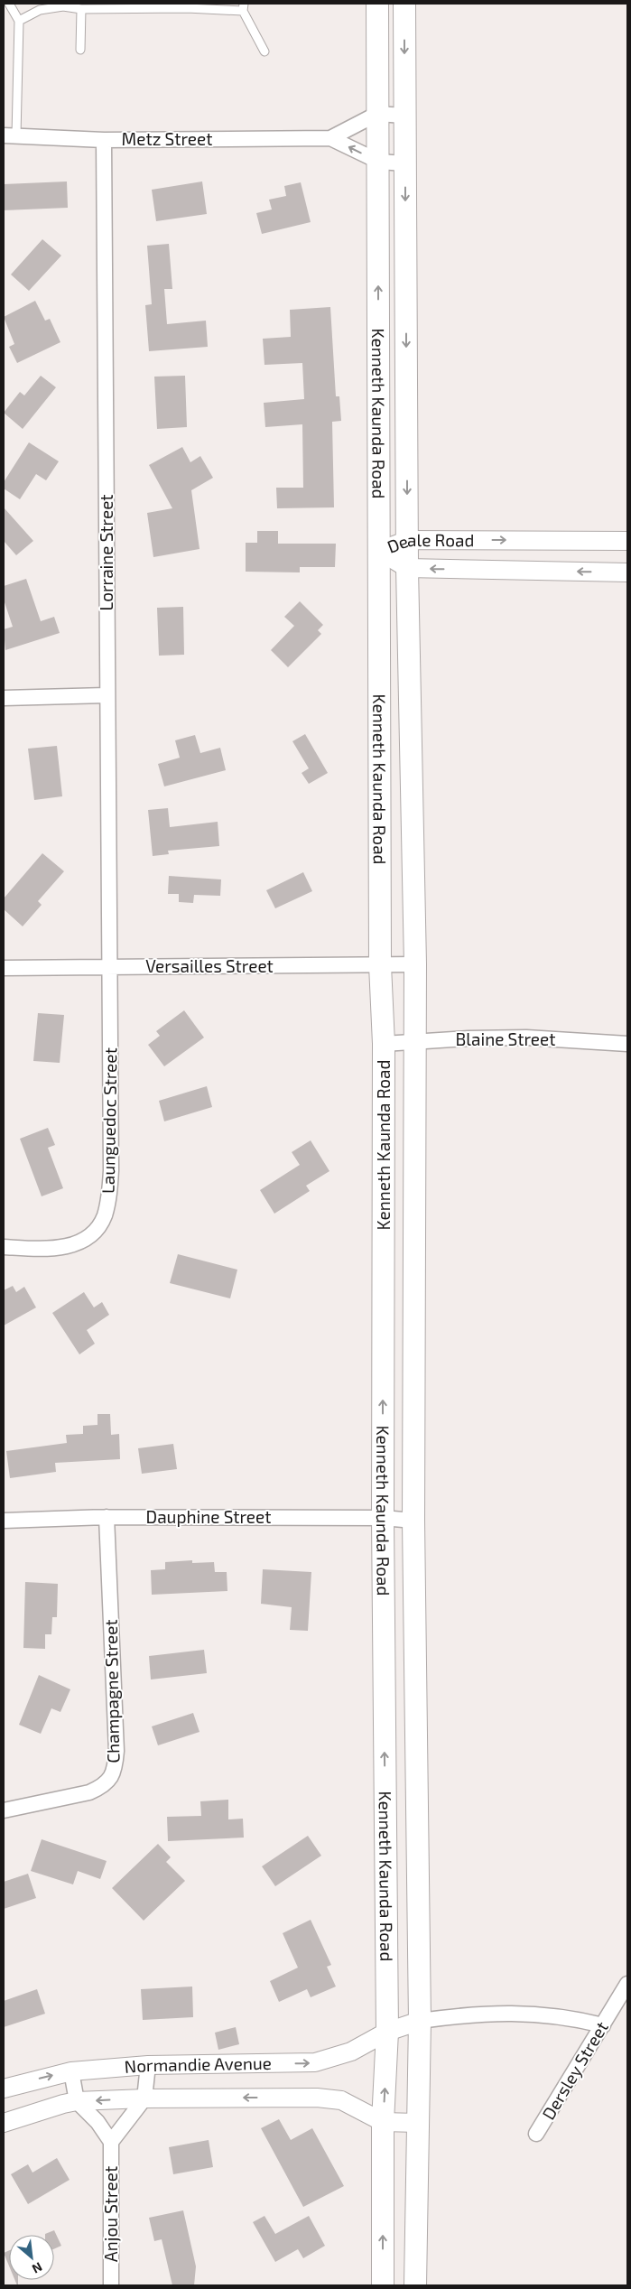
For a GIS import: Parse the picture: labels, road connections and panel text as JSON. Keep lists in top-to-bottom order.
{
  "streets": {
    "main road": ["Kenneth Kaunda Road"],
    "street": [
      "Metz Street",
      "Deale Road",
      "Lorraine Street",
      "Versailles Street",
      "Blaine Street",
      "Launguedoc Street",
      "Dauphine Street",
      "Champagne Street",
      "Normandie Avenue",
      "Dersley Street",
      "Anjou Street"
    ]
  },
  "crossings": [
    ["Metz Street", "Kenneth Kaunda Road"],
    ["Metz Street", "Lorraine Street"],
    ["Kenneth Kaunda Road", "Deale Road"],
    ["Kenneth Kaunda Road", "Versailles Street"],
    ["Kenneth Kaunda Road", "Blaine Street"],
    ["Kenneth Kaunda Road", "Dauphine Street"],
    ["Kenneth Kaunda Road", "Normandie Avenue"],
    ["Lorraine Street", "Versailles Street"],
    ["Lorraine Street", "Launguedoc Street"],
    ["Versailles Street", "Launguedoc Street"],
    ["Dauphine Street", "Champagne Street"],
    ["Normandie Avenue", "Anjou Street"]
  ],
  "north": "bottom right"
}
